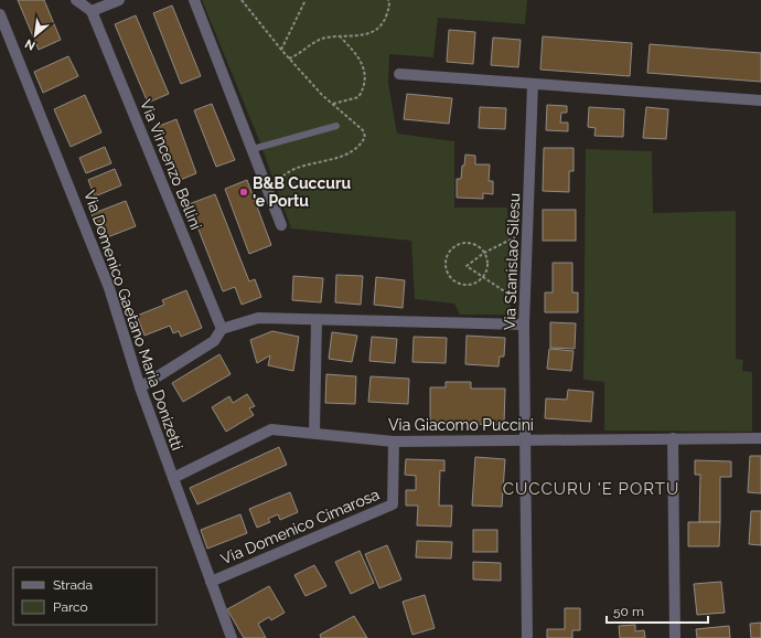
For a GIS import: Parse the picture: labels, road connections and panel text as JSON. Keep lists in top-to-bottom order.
{
  "streets": {
    "street": [
      "Via Vincenzo Bellini",
      "Via Stanislao Silesu",
      "Via Domenico Gaetano Maria Donizetti",
      "Via Giacomo Puccini",
      "Via Domenico Cimarosa"
    ]
  },
  "crossings": [
    ["Via Stanislao Silesu", "Via Giacomo Puccini"],
    ["Via Domenico Gaetano Maria Donizetti", "Via Giacomo Puccini"],
    ["Via Domenico Gaetano Maria Donizetti", "Via Domenico Cimarosa"],
    ["Via Giacomo Puccini", "Via Domenico Cimarosa"]
  ],
  "districts": ["CUCCURU 'E PORTU"],
  "places": ["B&B Cuccuru 'e Portu"],
  "legend": ["Strada", "Parco"],
  "scale_bar": "50 m",
  "north": "bottom left"
}
